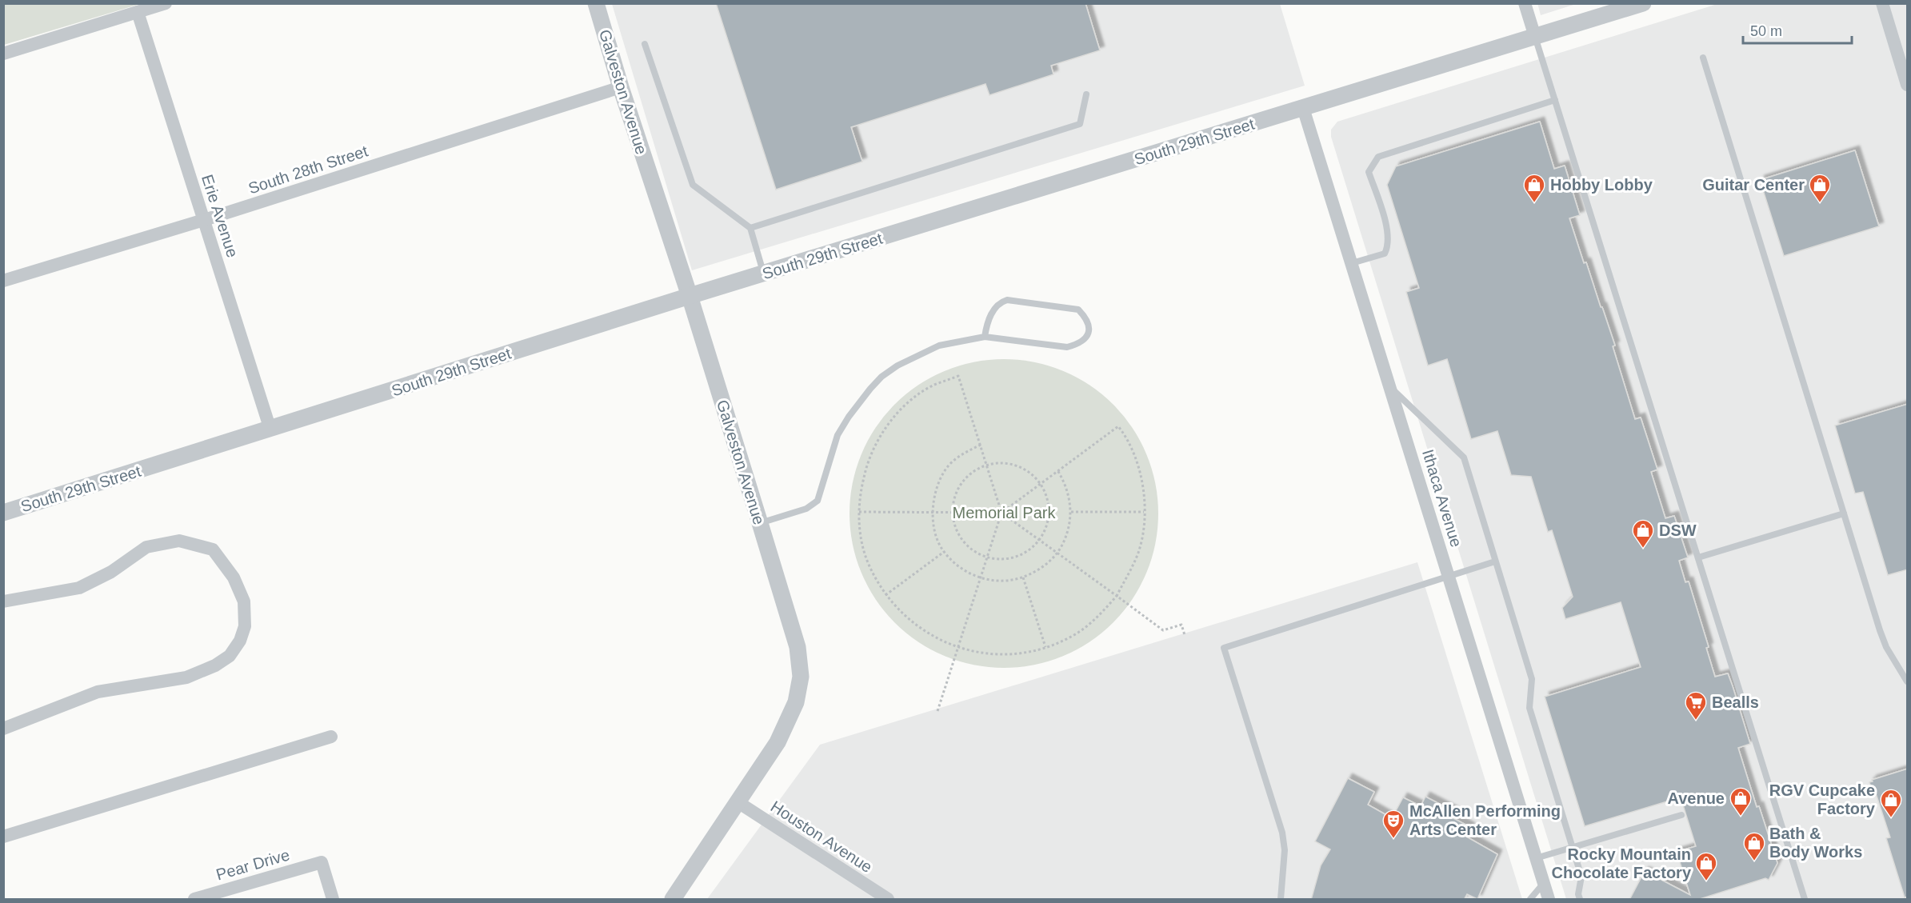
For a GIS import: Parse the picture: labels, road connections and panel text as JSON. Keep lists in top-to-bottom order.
{
  "streets": {
    "street": [
      "Galveston Avenue",
      "South 29th Street",
      "South 28th Street",
      "Erie Avenue",
      "Ithaca Avenue",
      "Houston Avenue",
      "Pear Drive"
    ]
  },
  "crossings": [
    ["Galveston Avenue", "South 29th Street"],
    ["Galveston Avenue", "South 28th Street"],
    ["Galveston Avenue", "Houston Avenue"],
    ["South 29th Street", "Erie Avenue"],
    ["South 29th Street", "Ithaca Avenue"],
    ["South 28th Street", "Erie Avenue"]
  ],
  "parks": ["Memorial Park"],
  "places": {
    "shop": [
      "Hobby Lobby",
      "Guitar Center",
      "DSW",
      "Avenue",
      "RGV Cupcake Factory",
      "Bath & Body Works",
      "Rocky Mountain Chocolate Factory"
    ],
    "supermarket": ["Bealls"],
    "theatre": ["McAllen Performing Arts Center"]
  },
  "scale_bar": "50 m"
}
